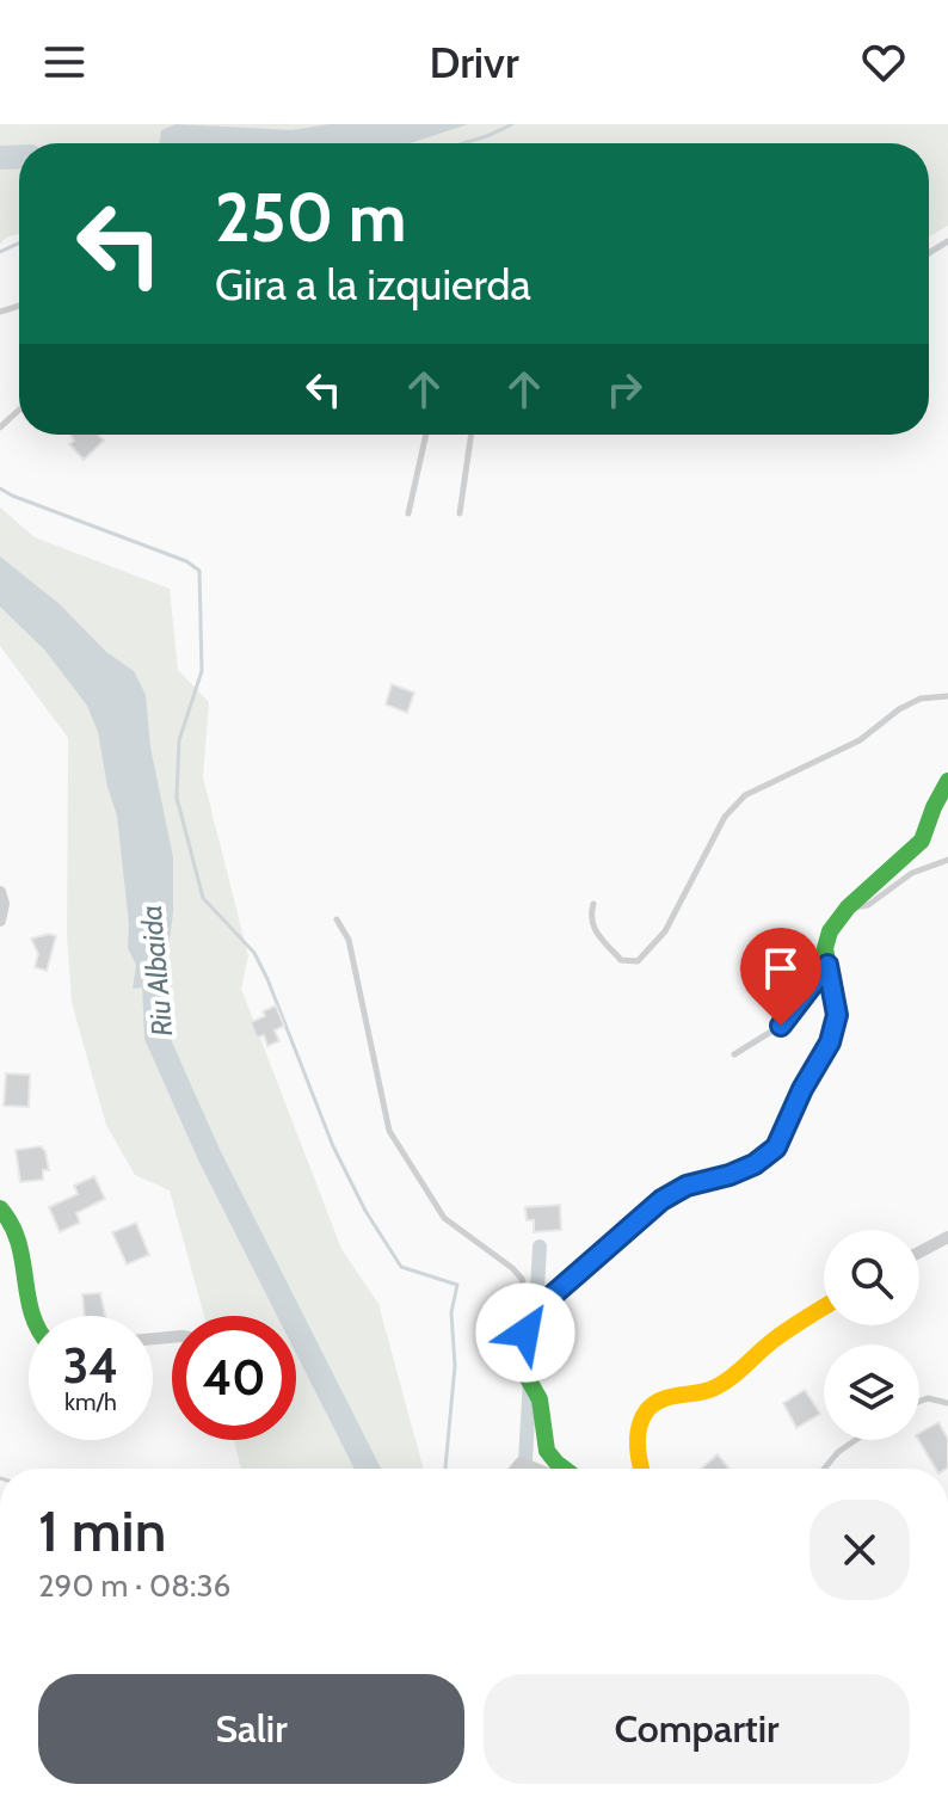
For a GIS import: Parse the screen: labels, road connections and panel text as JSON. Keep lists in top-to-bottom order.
{
  "water": ["Riu Albaida"],
  "page": {
    "header": "Drivr",
    "turn": ["250 m", "Gira a la izquierda"],
    "speed": "34 km/h",
    "limit": "40",
    "heading": ["1 min", "290 m · 08:36"],
    "buttons": ["Salir", "Compartir"]
  }
}
